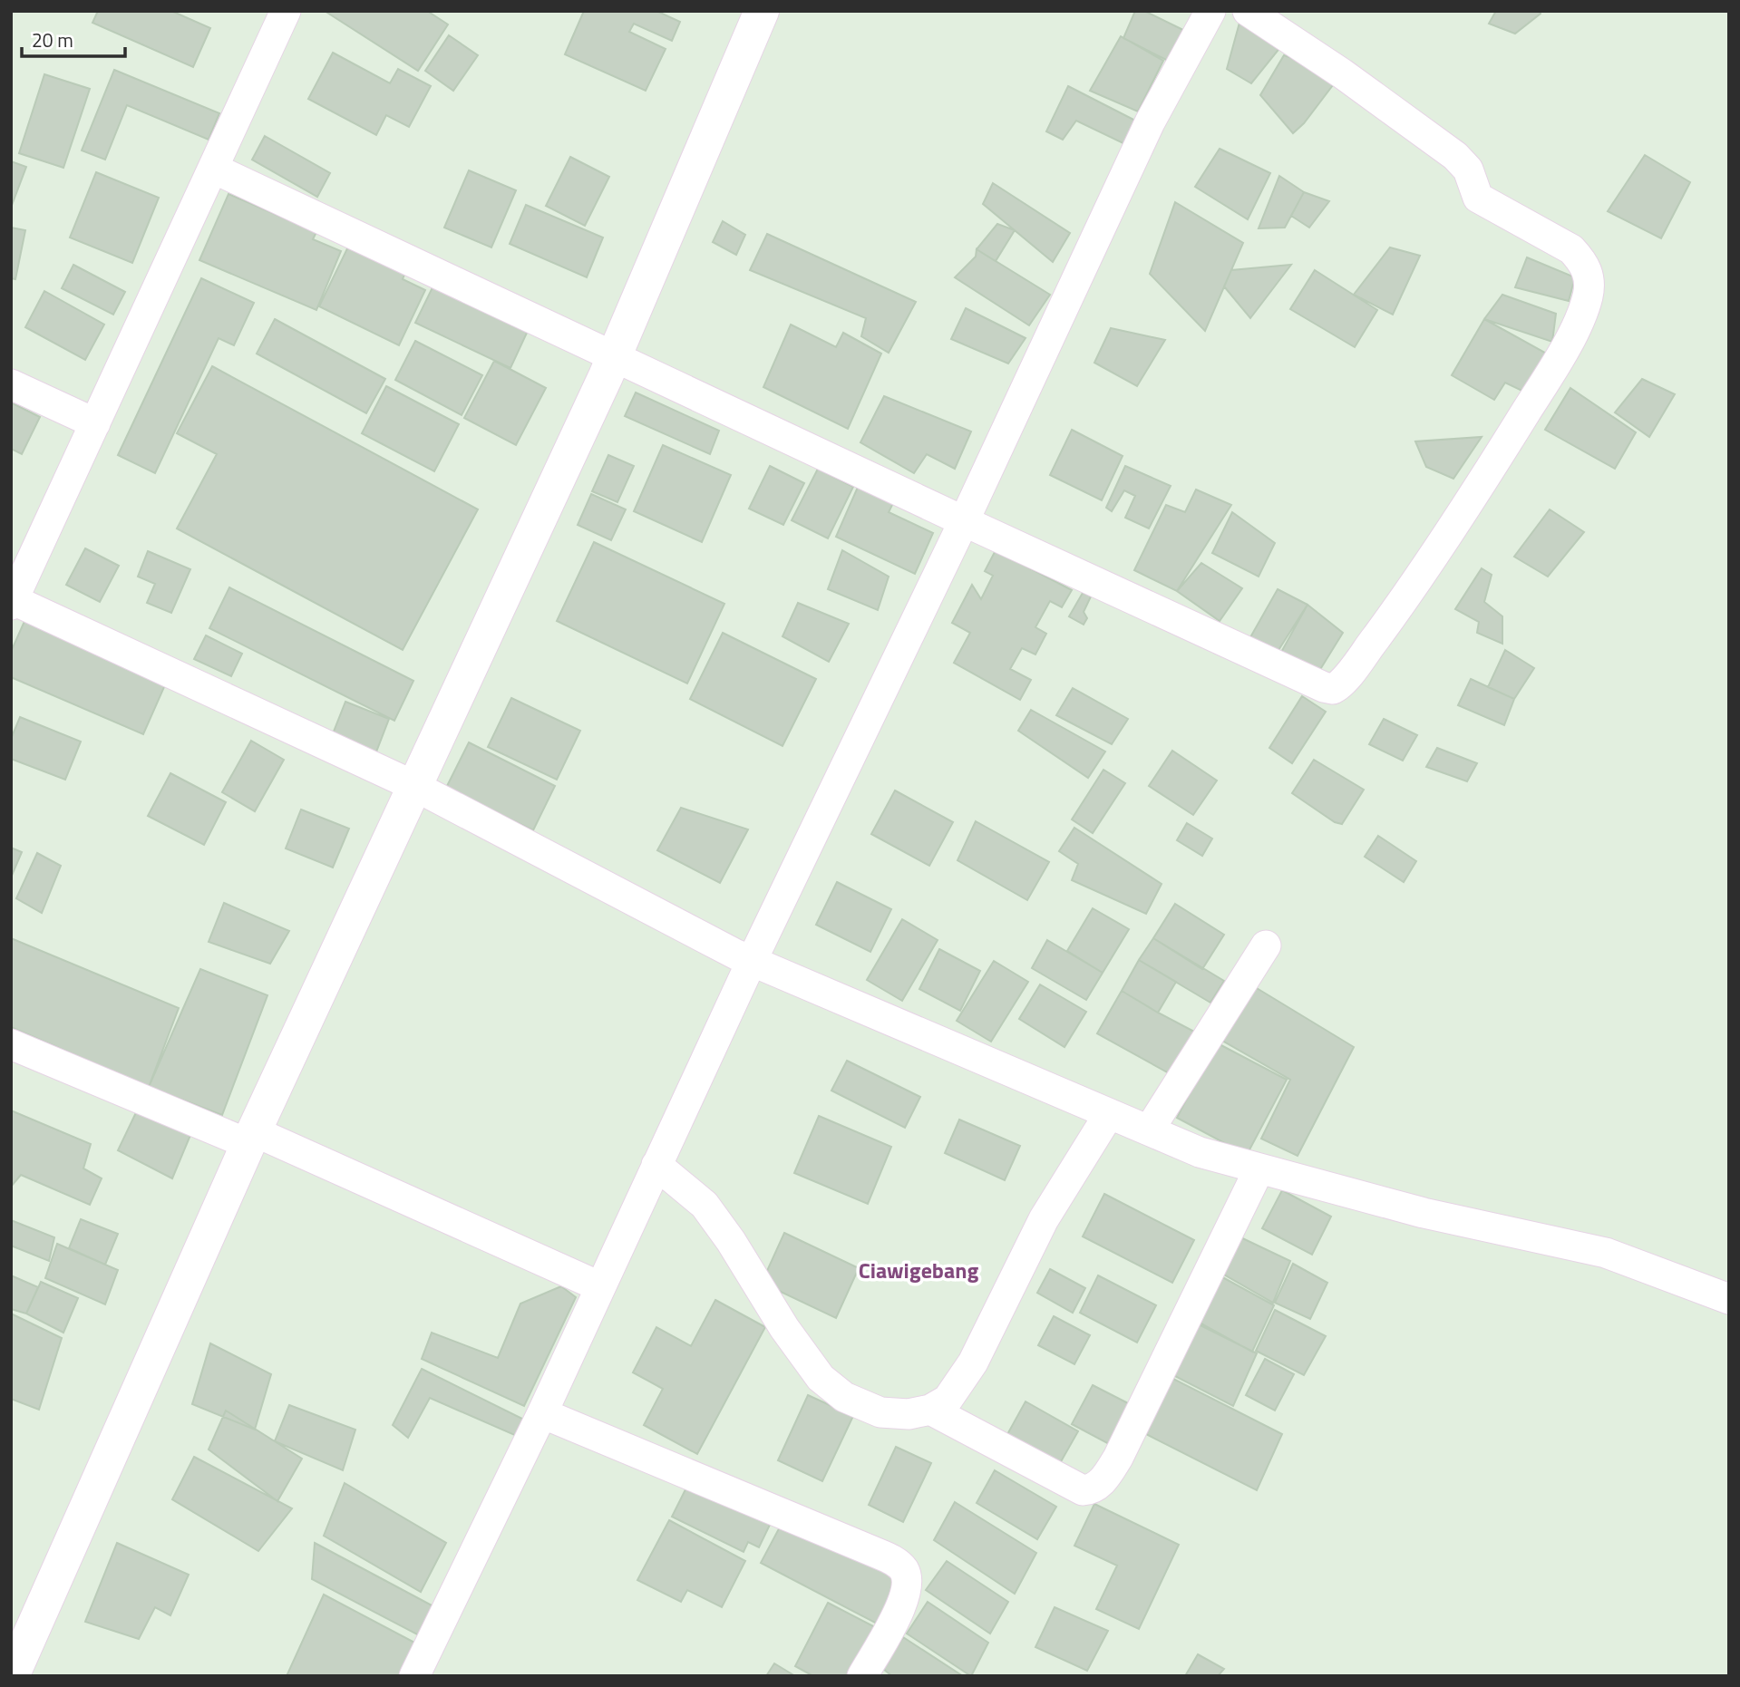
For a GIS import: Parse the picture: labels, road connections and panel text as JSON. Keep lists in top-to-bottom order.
{
  "districts": ["Ciawigebang"],
  "scale_bar": "20 m"
}
